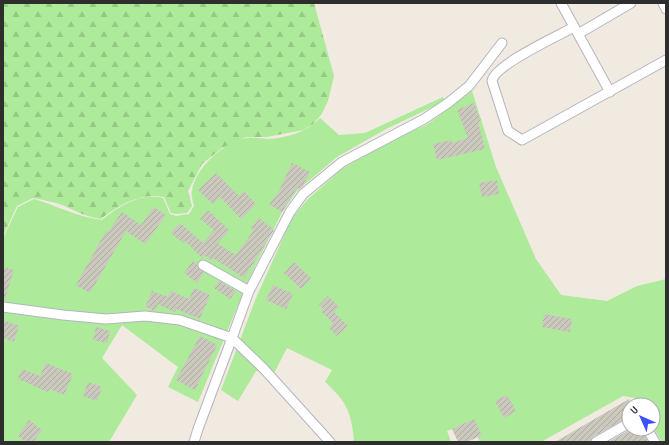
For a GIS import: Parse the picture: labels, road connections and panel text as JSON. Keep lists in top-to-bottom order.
{
  "north": "top left"
}
